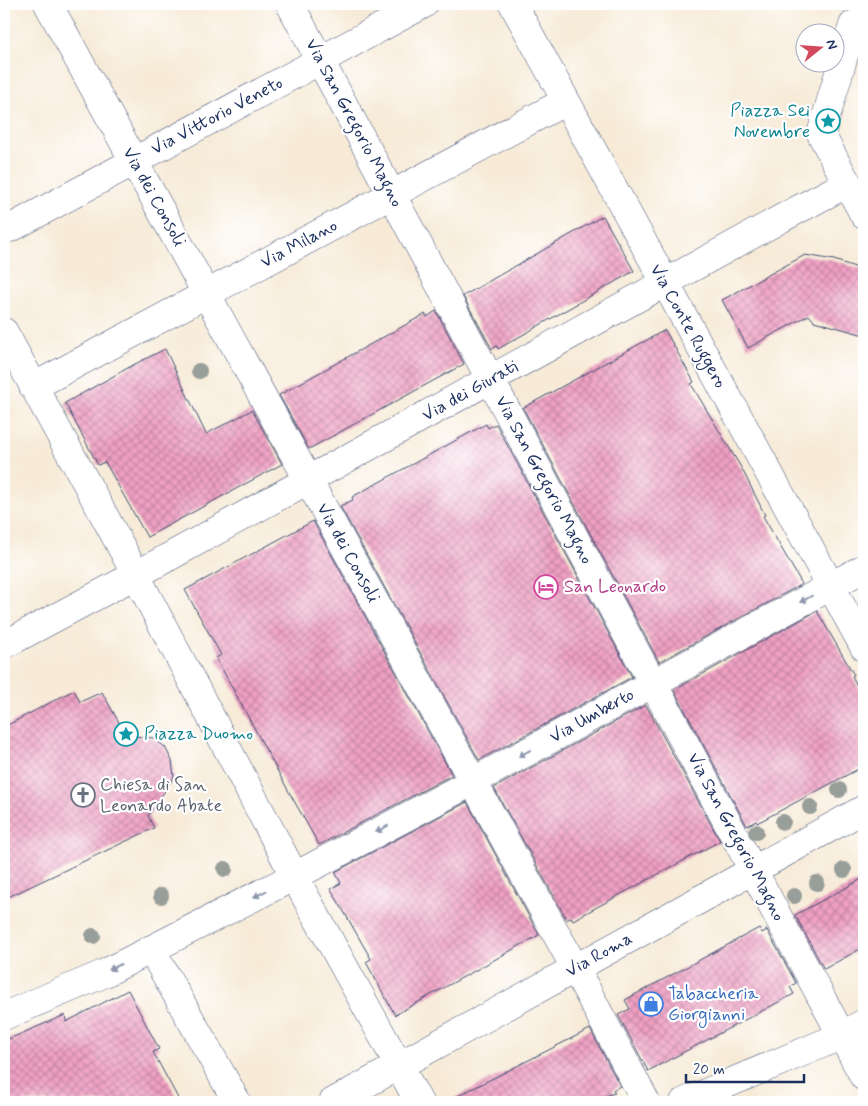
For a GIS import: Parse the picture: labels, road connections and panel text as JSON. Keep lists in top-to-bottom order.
{
  "streets": {
    "street": [
      "Via Vittorio Veneto",
      "Via San Gregorio Magno",
      "Via dei Consoli",
      "Via Milano",
      "Via Conte Ruggero",
      "Via dei Giurati",
      "Via Umberto",
      "Via Roma"
    ]
  },
  "crossings": [
    ["Via Vittorio Veneto", "Via San Gregorio Magno"],
    ["Via Vittorio Veneto", "Via dei Consoli"],
    ["Via San Gregorio Magno", "Via Milano"],
    ["Via San Gregorio Magno", "Via dei Giurati"],
    ["Via San Gregorio Magno", "Via Umberto"],
    ["Via San Gregorio Magno", "Via Roma"],
    ["Via dei Consoli", "Via Milano"],
    ["Via dei Consoli", "Via dei Giurati"],
    ["Via dei Consoli", "Via Umberto"],
    ["Via dei Consoli", "Via Roma"],
    ["Via Milano", "Via Conte Ruggero"],
    ["Via Conte Ruggero", "Via dei Giurati"],
    ["Via Conte Ruggero", "Via Umberto"]
  ],
  "one_way": ["Via Umberto"],
  "places": {
    "place": ["Piazza Sei Novembre", "Piazza Duomo"],
    "hotel": ["San Leonardo"],
    "church": ["Chiesa di San Leonardo Abate"],
    "shop": ["Tabaccheria Giorgianni"]
  },
  "scale_bar": "20 m",
  "north": "right"
}
